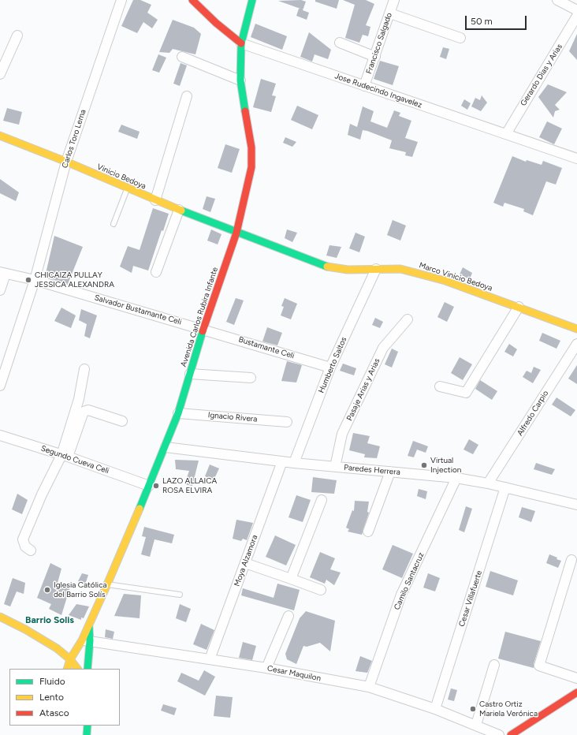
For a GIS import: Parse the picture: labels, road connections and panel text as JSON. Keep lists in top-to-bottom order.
{
  "streets": {
    "street": [
      "Francisco Salgado",
      "Gerardo Dias y Arias",
      "Jose Rudecindo Ingavelez",
      "Carlos Toro Lema",
      "Vinicio Bedoya",
      "Marco Vinicio Bedoya",
      "Salvador Bustamante Celi",
      "Avenida Carlos Rubira Infante",
      "Bustamante Celi",
      "Humberto Saltos",
      "Pasaje Arias y Arias",
      "Alfredo Carpio",
      "Ignacio Rivera",
      "Segundo Cueva Celi",
      "Paredes Herrera",
      "Moya Alzamora",
      "Camilo Santacruz",
      "Cesar Villafuerte",
      "Cesar Maquilon"
    ]
  },
  "crossings": [
    ["Francisco Salgado", "Jose Rudecindo Ingavelez"],
    ["Gerardo Dias y Arias", "Jose Rudecindo Ingavelez"],
    ["Jose Rudecindo Ingavelez", "Avenida Carlos Rubira Infante"],
    ["Carlos Toro Lema", "Vinicio Bedoya"],
    ["Carlos Toro Lema", "Salvador Bustamante Celi"],
    ["Vinicio Bedoya", "Marco Vinicio Bedoya"],
    ["Vinicio Bedoya", "Avenida Carlos Rubira Infante"],
    ["Marco Vinicio Bedoya", "Avenida Carlos Rubira Infante"],
    ["Marco Vinicio Bedoya", "Humberto Saltos"],
    ["Salvador Bustamante Celi", "Avenida Carlos Rubira Infante"],
    ["Salvador Bustamante Celi", "Bustamante Celi"],
    ["Avenida Carlos Rubira Infante", "Bustamante Celi"],
    ["Avenida Carlos Rubira Infante", "Ignacio Rivera"],
    ["Avenida Carlos Rubira Infante", "Segundo Cueva Celi"],
    ["Avenida Carlos Rubira Infante", "Paredes Herrera"],
    ["Avenida Carlos Rubira Infante", "Cesar Maquilon"],
    ["Bustamante Celi", "Humberto Saltos"],
    ["Humberto Saltos", "Paredes Herrera"],
    ["Pasaje Arias y Arias", "Paredes Herrera"],
    ["Alfredo Carpio", "Paredes Herrera"],
    ["Paredes Herrera", "Moya Alzamora"],
    ["Paredes Herrera", "Camilo Santacruz"],
    ["Paredes Herrera", "Cesar Villafuerte"],
    ["Moya Alzamora", "Cesar Maquilon"],
    ["Camilo Santacruz", "Cesar Maquilon"],
    ["Cesar Villafuerte", "Cesar Maquilon"]
  ],
  "districts": ["Barrio Solis"],
  "places": [
    "CHICAIZA PULLAY JESSICA ALEXANDRA",
    "Virtual Injection",
    "LAZO ALLAICA ROSA ELVIRA",
    "Iglesia Católica del Barrio Solís",
    "Castro Ortiz Mariela Verónica"
  ],
  "legend": ["Fluido", "Lento", "Atasco"],
  "scale_bar": "50 m"
}
